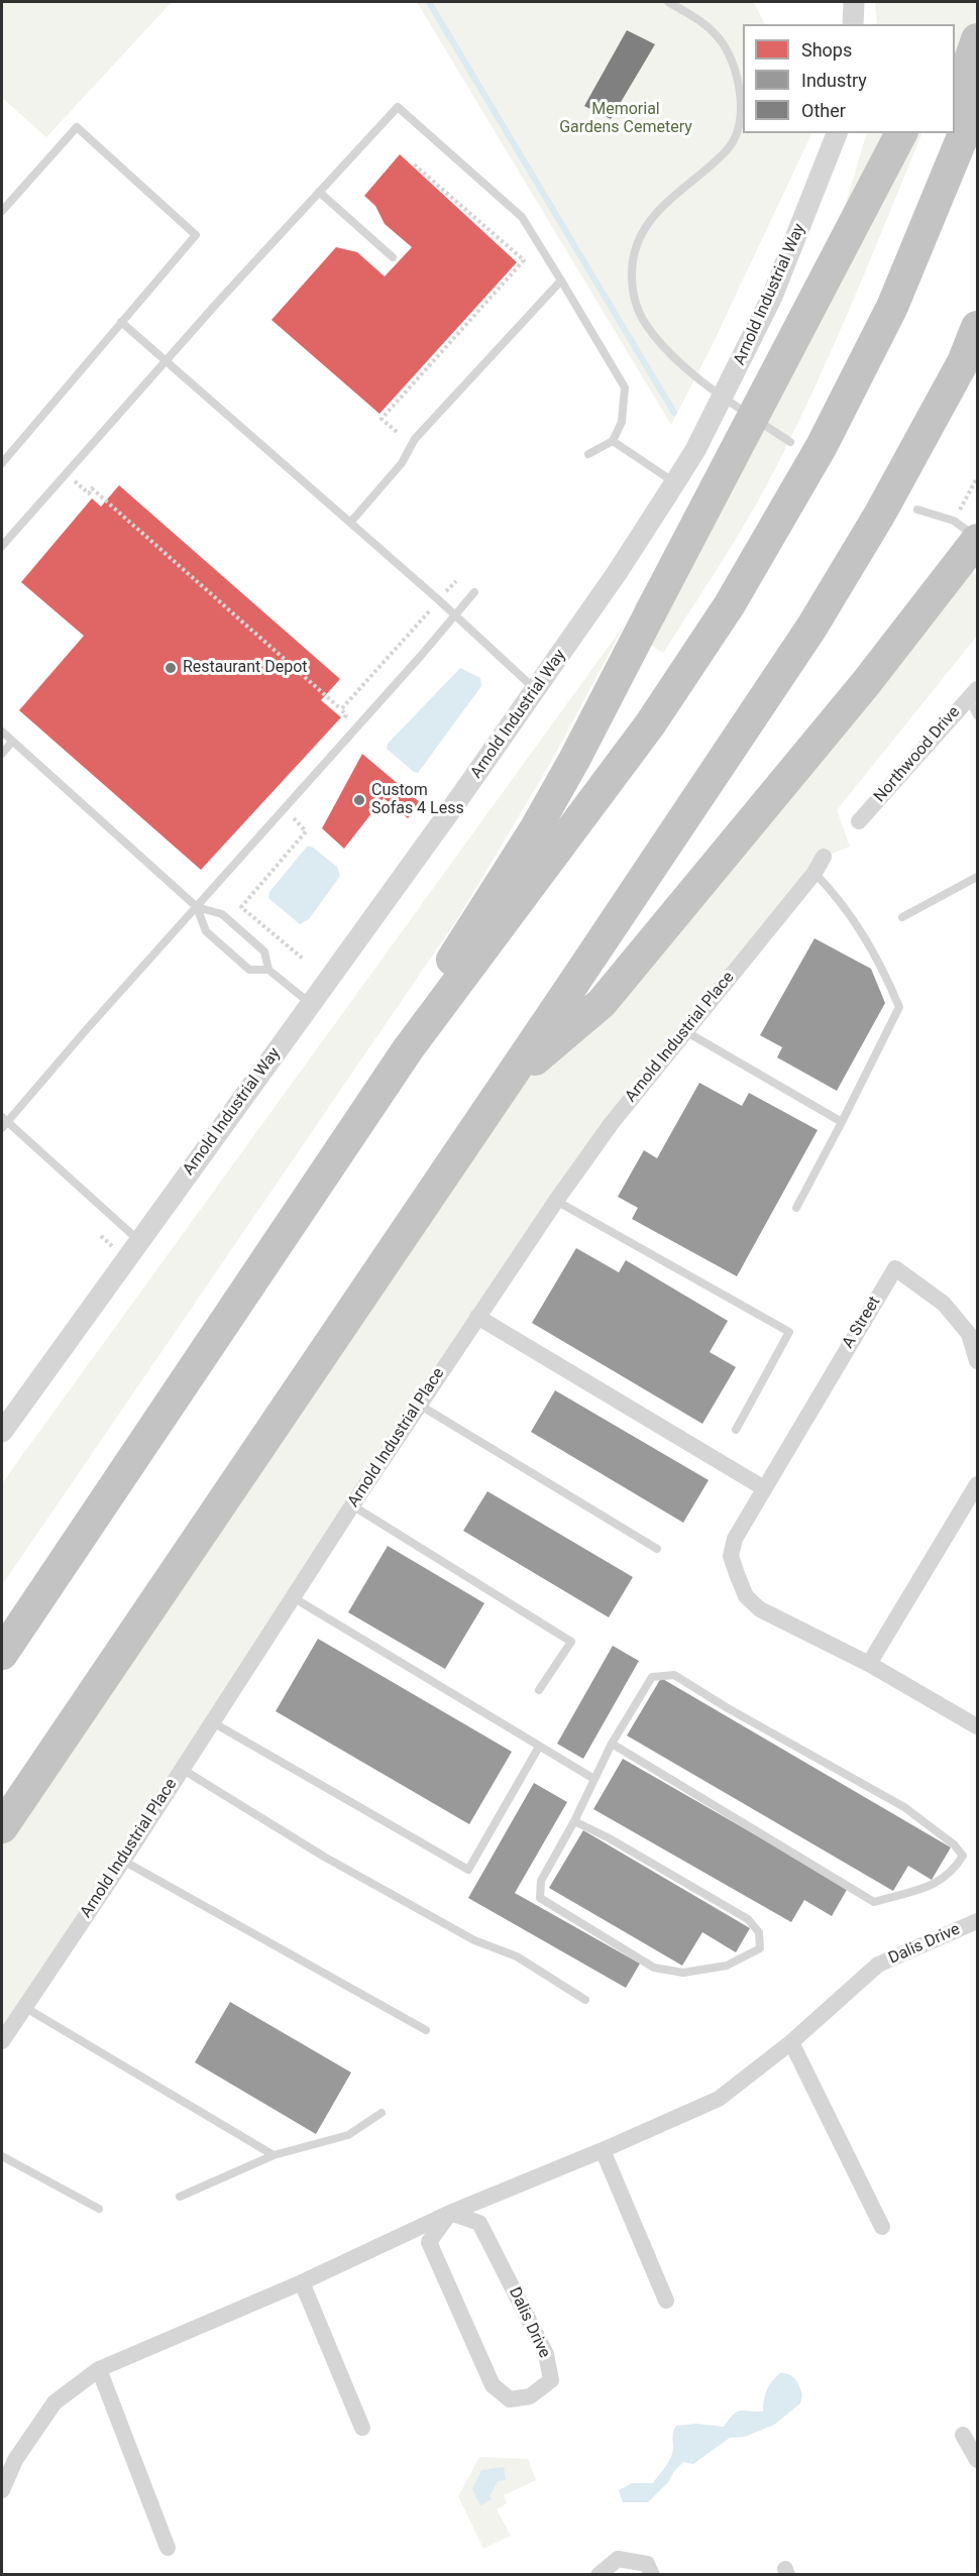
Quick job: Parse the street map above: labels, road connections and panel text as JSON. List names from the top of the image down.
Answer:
{
  "streets": {
    "street": [
      "Arnold Industrial Way",
      "Northwood Drive",
      "Arnold Industrial Place",
      "A Street",
      "Dalis Drive"
    ]
  },
  "parks": ["Memorial Gardens Cemetery"],
  "places": ["Restaurant Depot", "Custom Sofas 4 Less"],
  "legend": ["Shops", "Industry", "Other"]
}
